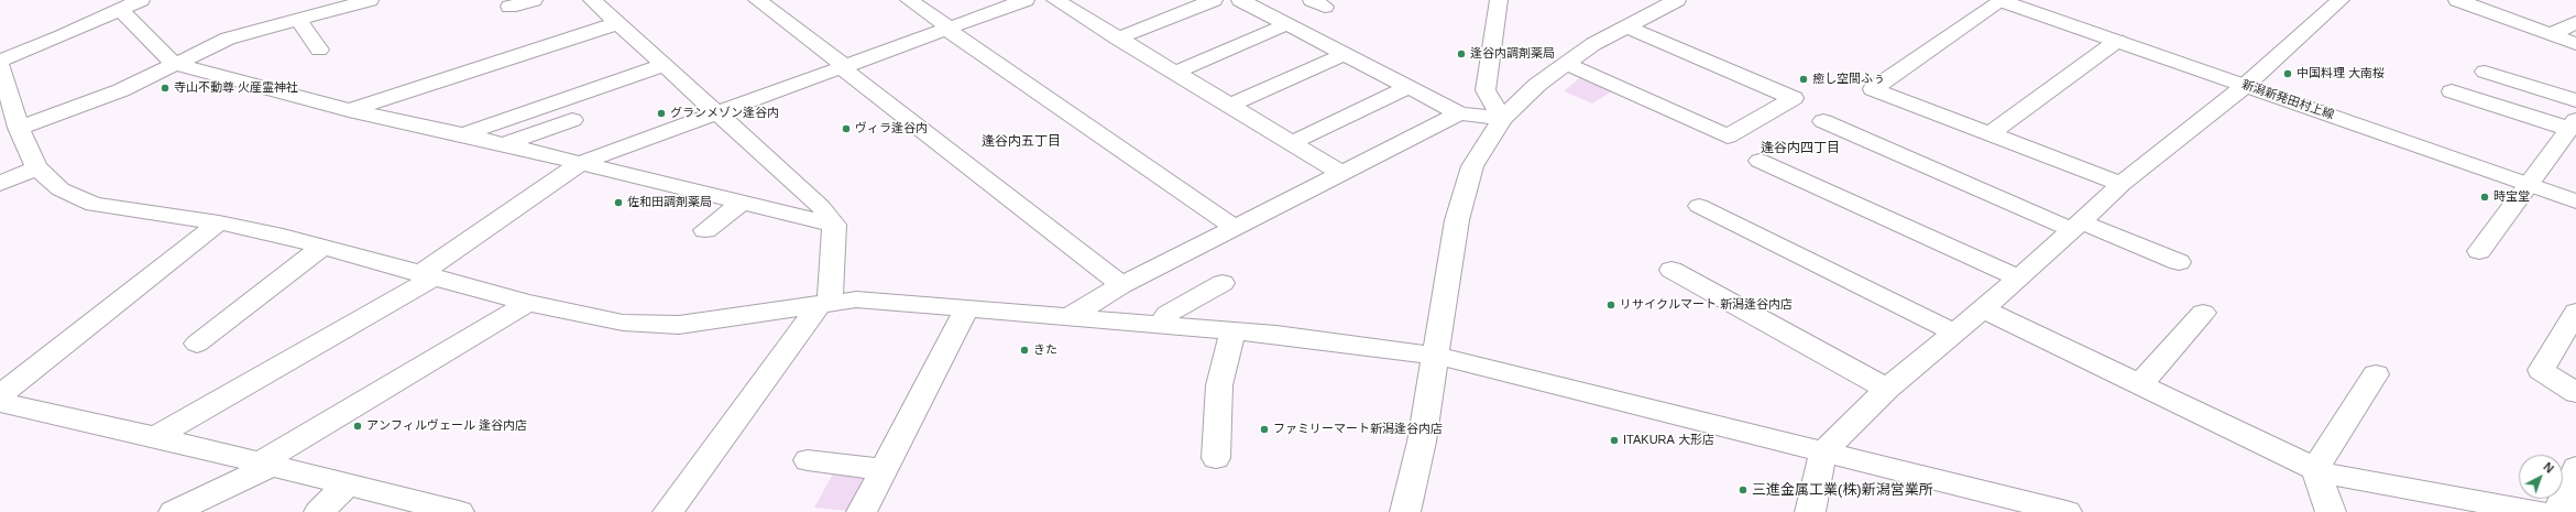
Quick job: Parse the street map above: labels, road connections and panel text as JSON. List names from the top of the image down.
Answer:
{
  "streets": {
    "street": ["新潟新発田村上線"]
  },
  "districts": ["逢谷内五丁目", "逢谷内四丁目"],
  "places": [
    "逢谷内調剤薬局",
    "中国料理 大南桜",
    "癒し空間ふぅ",
    "寺山不動尊 火産霊神社",
    "グランメゾン逢谷内",
    "ヴィラ逢谷内",
    "時宝堂",
    "佐和田調剤薬局",
    "リサイクルマート 新潟逢谷内店",
    "きた",
    "アンフィルヴェール 逢谷内店",
    "ファミリーマート新潟逢谷内店",
    "ITAKURA 大形店",
    "三進金属工業(株)新潟営業所"
  ],
  "north": "top right"
}
